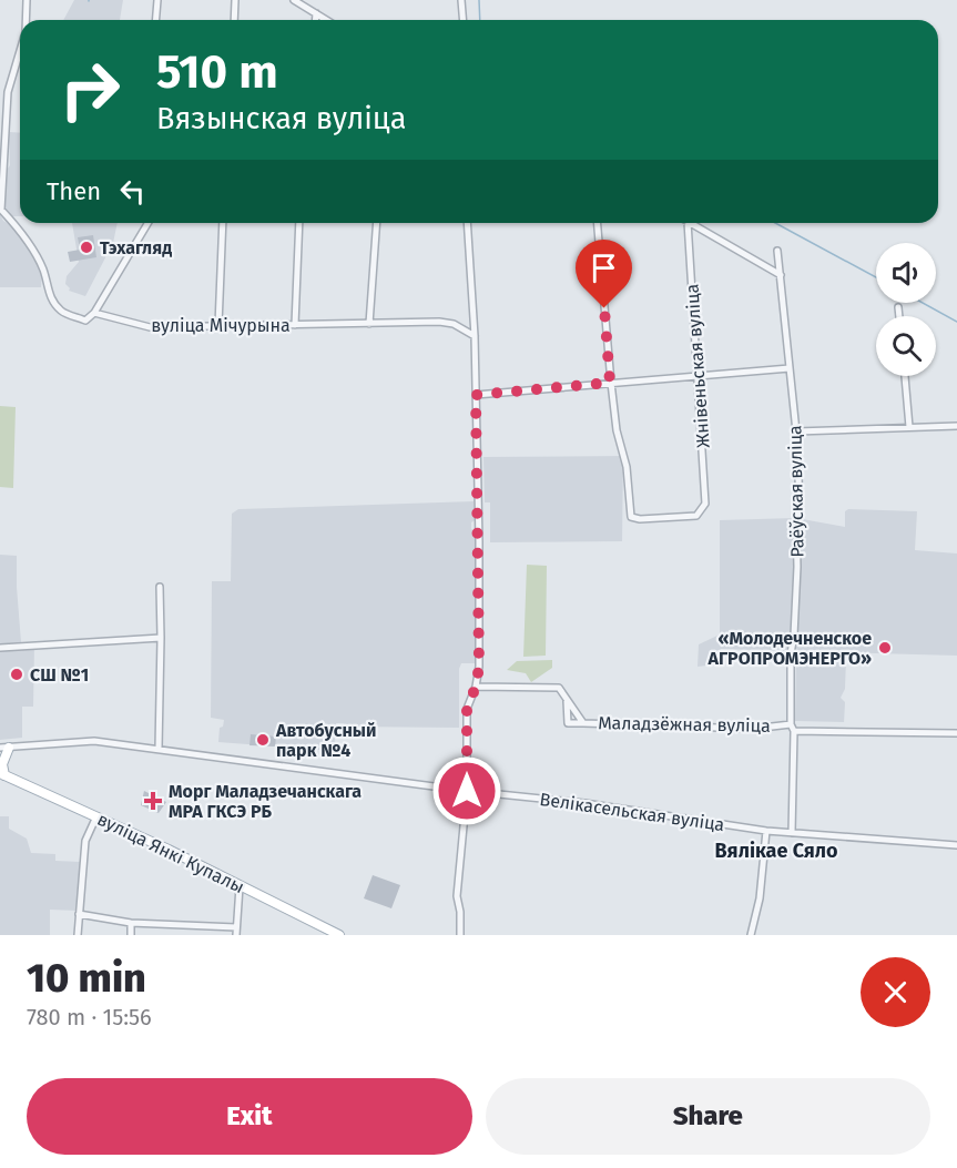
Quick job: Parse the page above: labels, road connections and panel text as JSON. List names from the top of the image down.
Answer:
{
  "streets": {
    "main road": ["вуліца Янкі Купалы"],
    "street": [
      "вуліца Мічурына",
      "Жнівеньская вуліца",
      "Раёўская вуліца",
      "Маладзёжная вуліца",
      "Велікасельская вуліца"
    ]
  },
  "crossings": [
    ["Раёўская вуліца", "Маладзёжная вуліца"],
    ["Раёўская вуліца", "Велікасельская вуліца"]
  ],
  "districts": ["Вялікае Сяло"],
  "places": {
    "other": [
      "Тэхагляд",
      "«Молодечненское АГРОПРОМЭНЕРГО»",
      "СШ №1",
      "Автобусный парк №4"
    ],
    "health": ["Морг Маладзечанскага МРА ГКСЭ РБ"]
  },
  "page": {
    "turn": ["510 m", "Вязынская вуліца"],
    "then": "Then",
    "heading": ["10 min", "780 m · 15:56"],
    "buttons": ["Exit", "Share"]
  }
}
